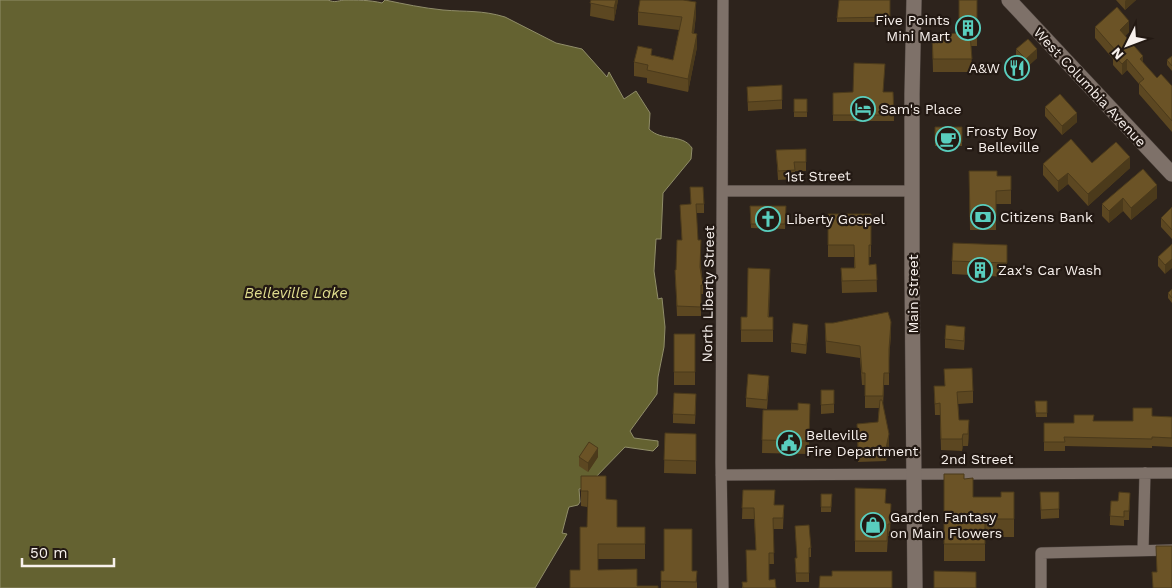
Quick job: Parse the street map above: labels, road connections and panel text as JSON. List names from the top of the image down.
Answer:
{
  "streets": {
    "main road": ["West Columbia Avenue", "Main Street"],
    "street": ["1st Street", "North Liberty Street", "2nd Street"]
  },
  "crossings": [
    ["1st Street", "North Liberty Street"],
    ["1st Street", "Main Street"],
    ["North Liberty Street", "2nd Street"],
    ["Main Street", "2nd Street"]
  ],
  "water": ["Belleville Lake"],
  "places": {
    "building": ["Five Points Mini Mart", "Zax's Car Wash"],
    "restaurant": ["A&W"],
    "hotel": ["Sam's Place"],
    "cafe": ["Frosty Boy - Belleville"],
    "bank": ["Citizens Bank"],
    "church": ["Liberty Gospel"],
    "public building": ["Belleville Fire Department"],
    "shop": ["Garden Fantasy on Main Flowers"]
  },
  "scale_bar": "50 m",
  "north": "bottom left"
}
